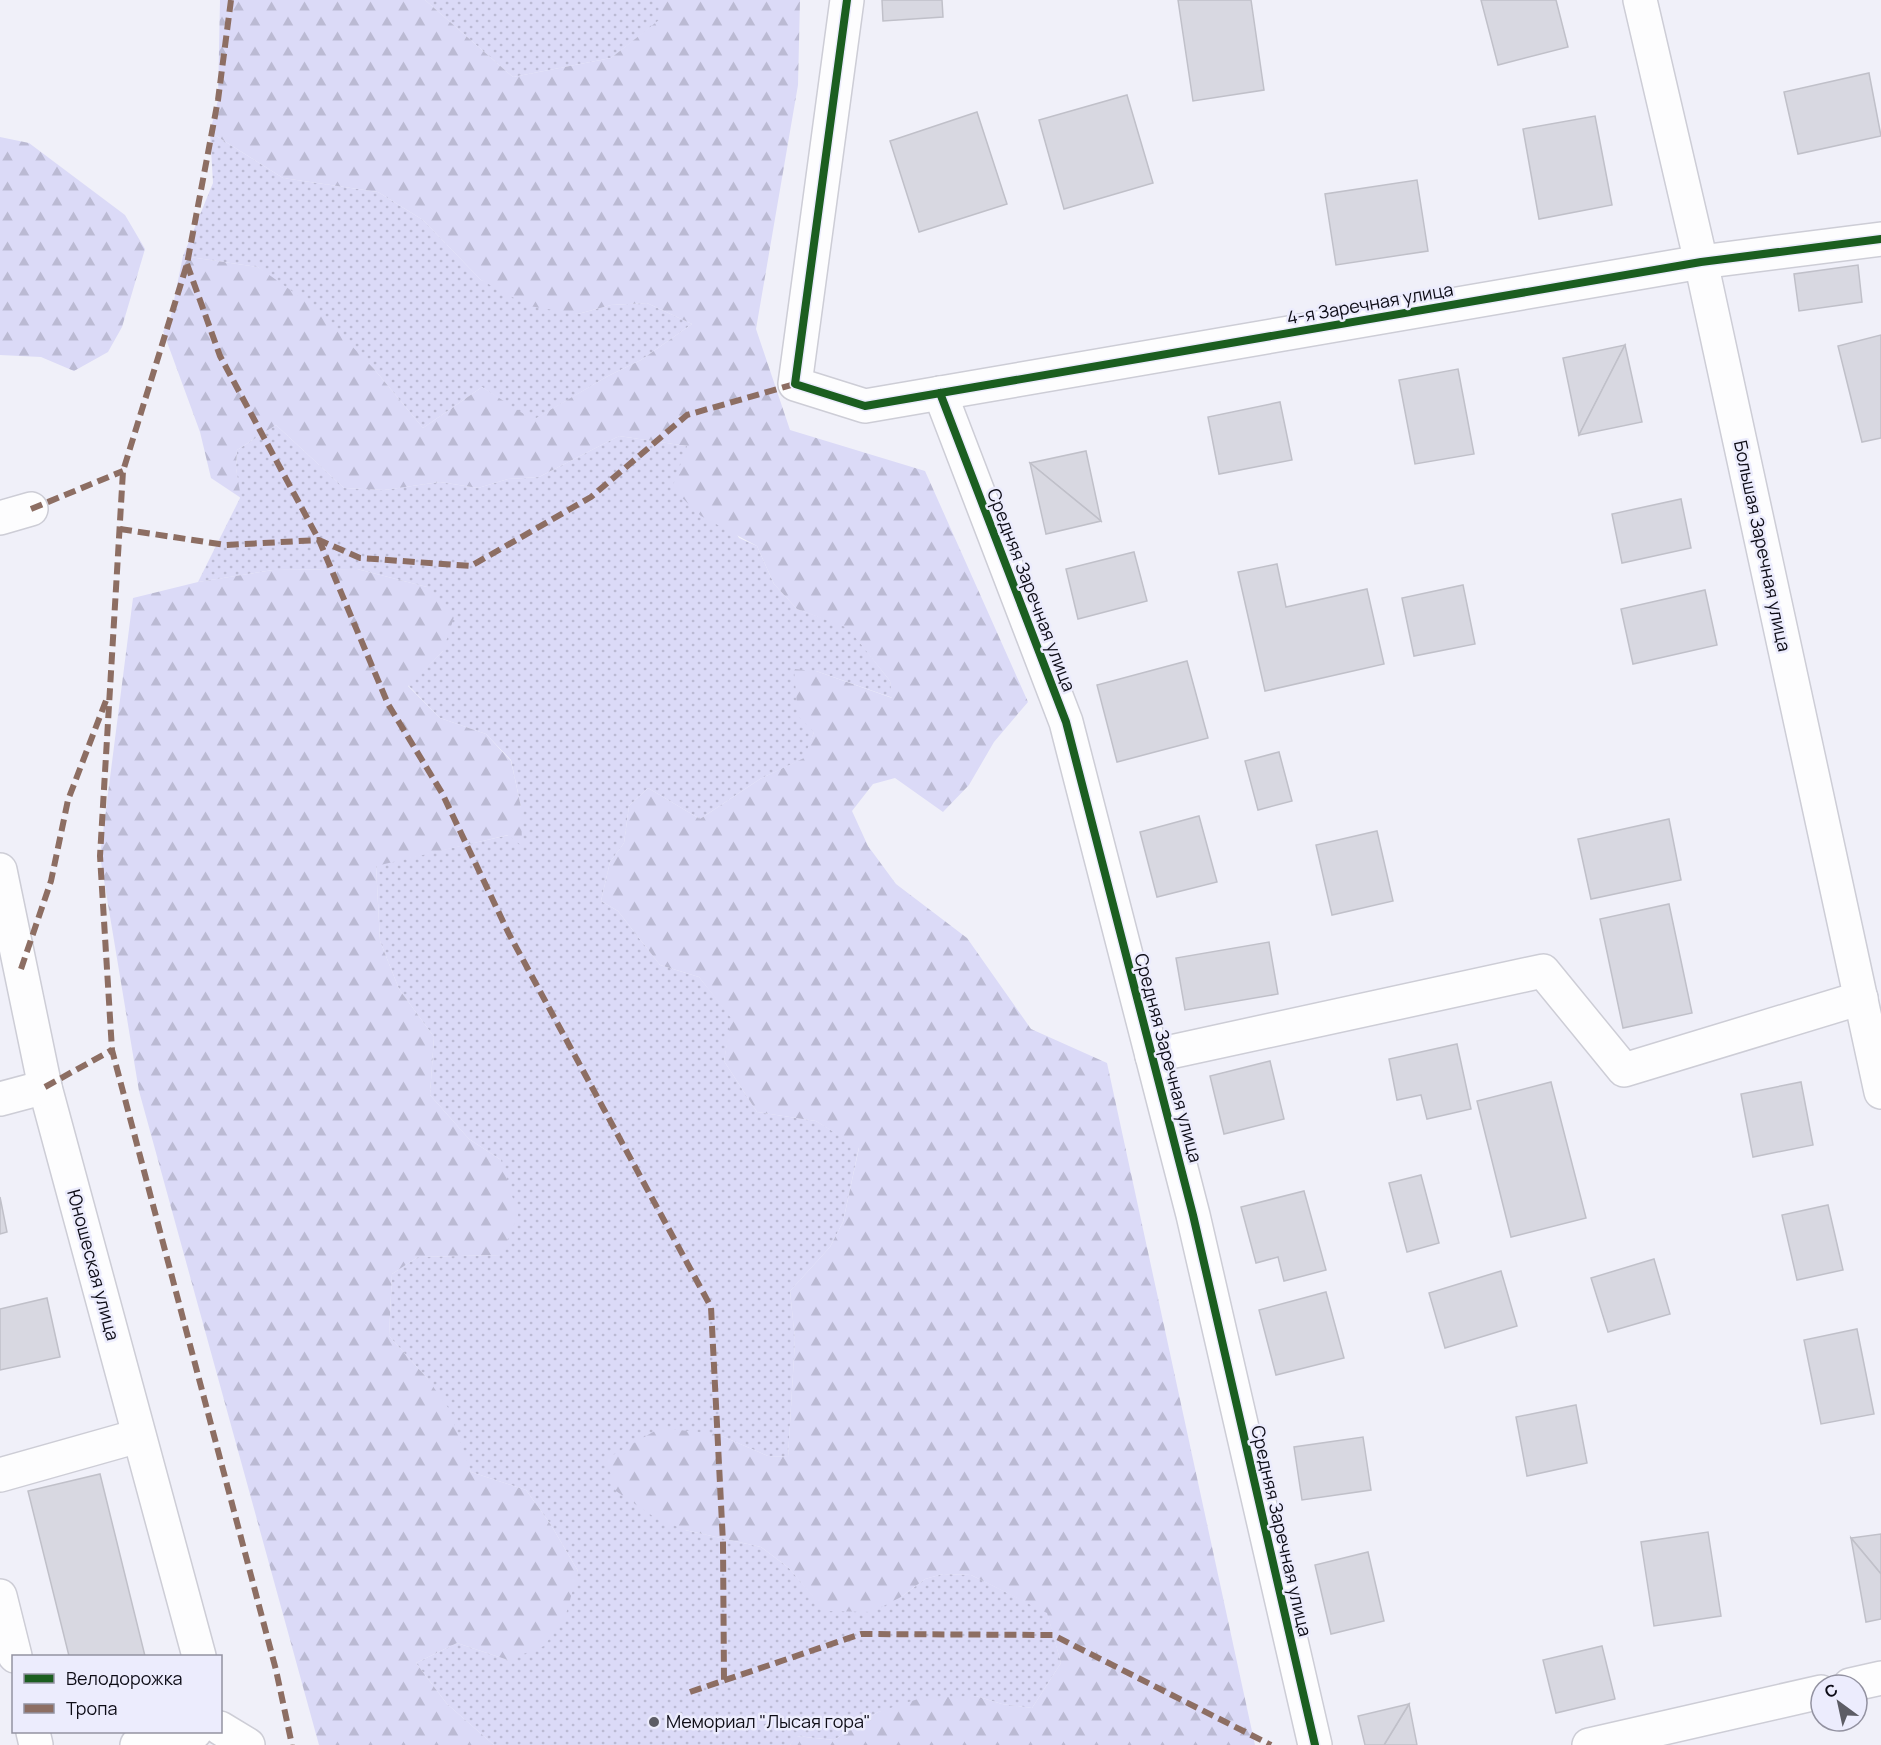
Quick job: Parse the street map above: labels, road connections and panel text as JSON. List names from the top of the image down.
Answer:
{
  "streets": {
    "street": [
      "4-я Заречная улица",
      "Большая Заречная улица",
      "Средняя Заречная улица",
      "Юношеская улица"
    ]
  },
  "crossings": [
    ["4-я Заречная улица", "Большая Заречная улица"],
    ["4-я Заречная улица", "Средняя Заречная улица"]
  ],
  "places": ["Мемориал \"Лысая гора\""],
  "legend": ["Велодорожка", "Тропа"],
  "north": "top left"
}
